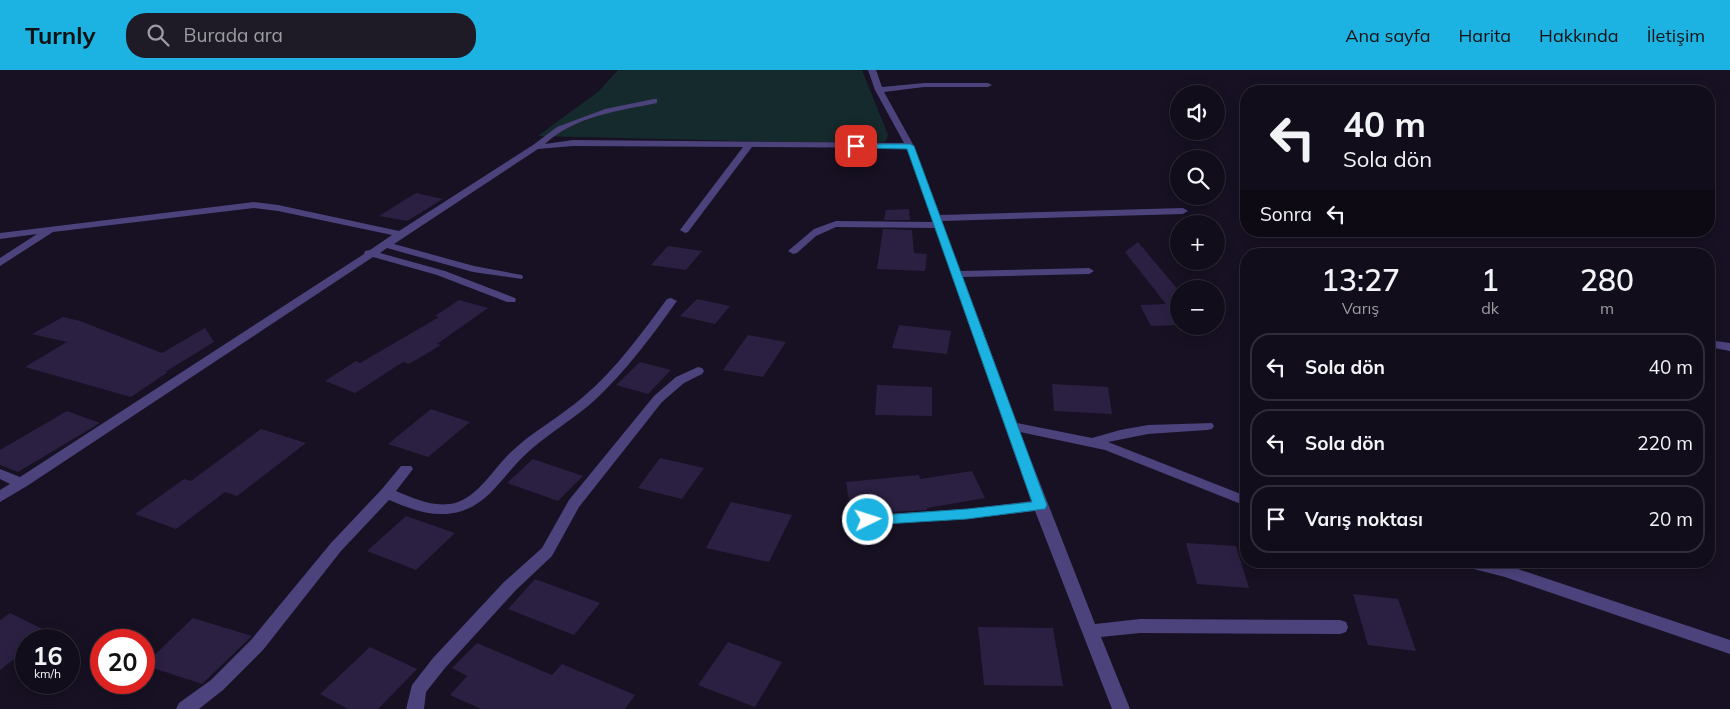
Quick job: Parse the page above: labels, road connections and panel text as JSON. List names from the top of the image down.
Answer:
{
  "page": {
    "header": "Turnly",
    "search": "Burada ara",
    "nav": [
      "Ana sayfa",
      "Harita",
      "Hakkında",
      "İletişim"
    ],
    "map_buttons": ["+", "−"],
    "turn": ["40 m", "Sola dön"],
    "then": "Sonra",
    "eta": [
      "13:27",
      "Varış",
      "1",
      "dk",
      "280",
      "m"
    ],
    "list": [
      {
        "name": "Sola dön",
        "value": "40 m"
      },
      {
        "name": "Sola dön",
        "value": "220 m"
      },
      {
        "name": "Varış noktası",
        "value": "20 m"
      }
    ],
    "speed": "16 km/h",
    "limit": "20"
  }
}
